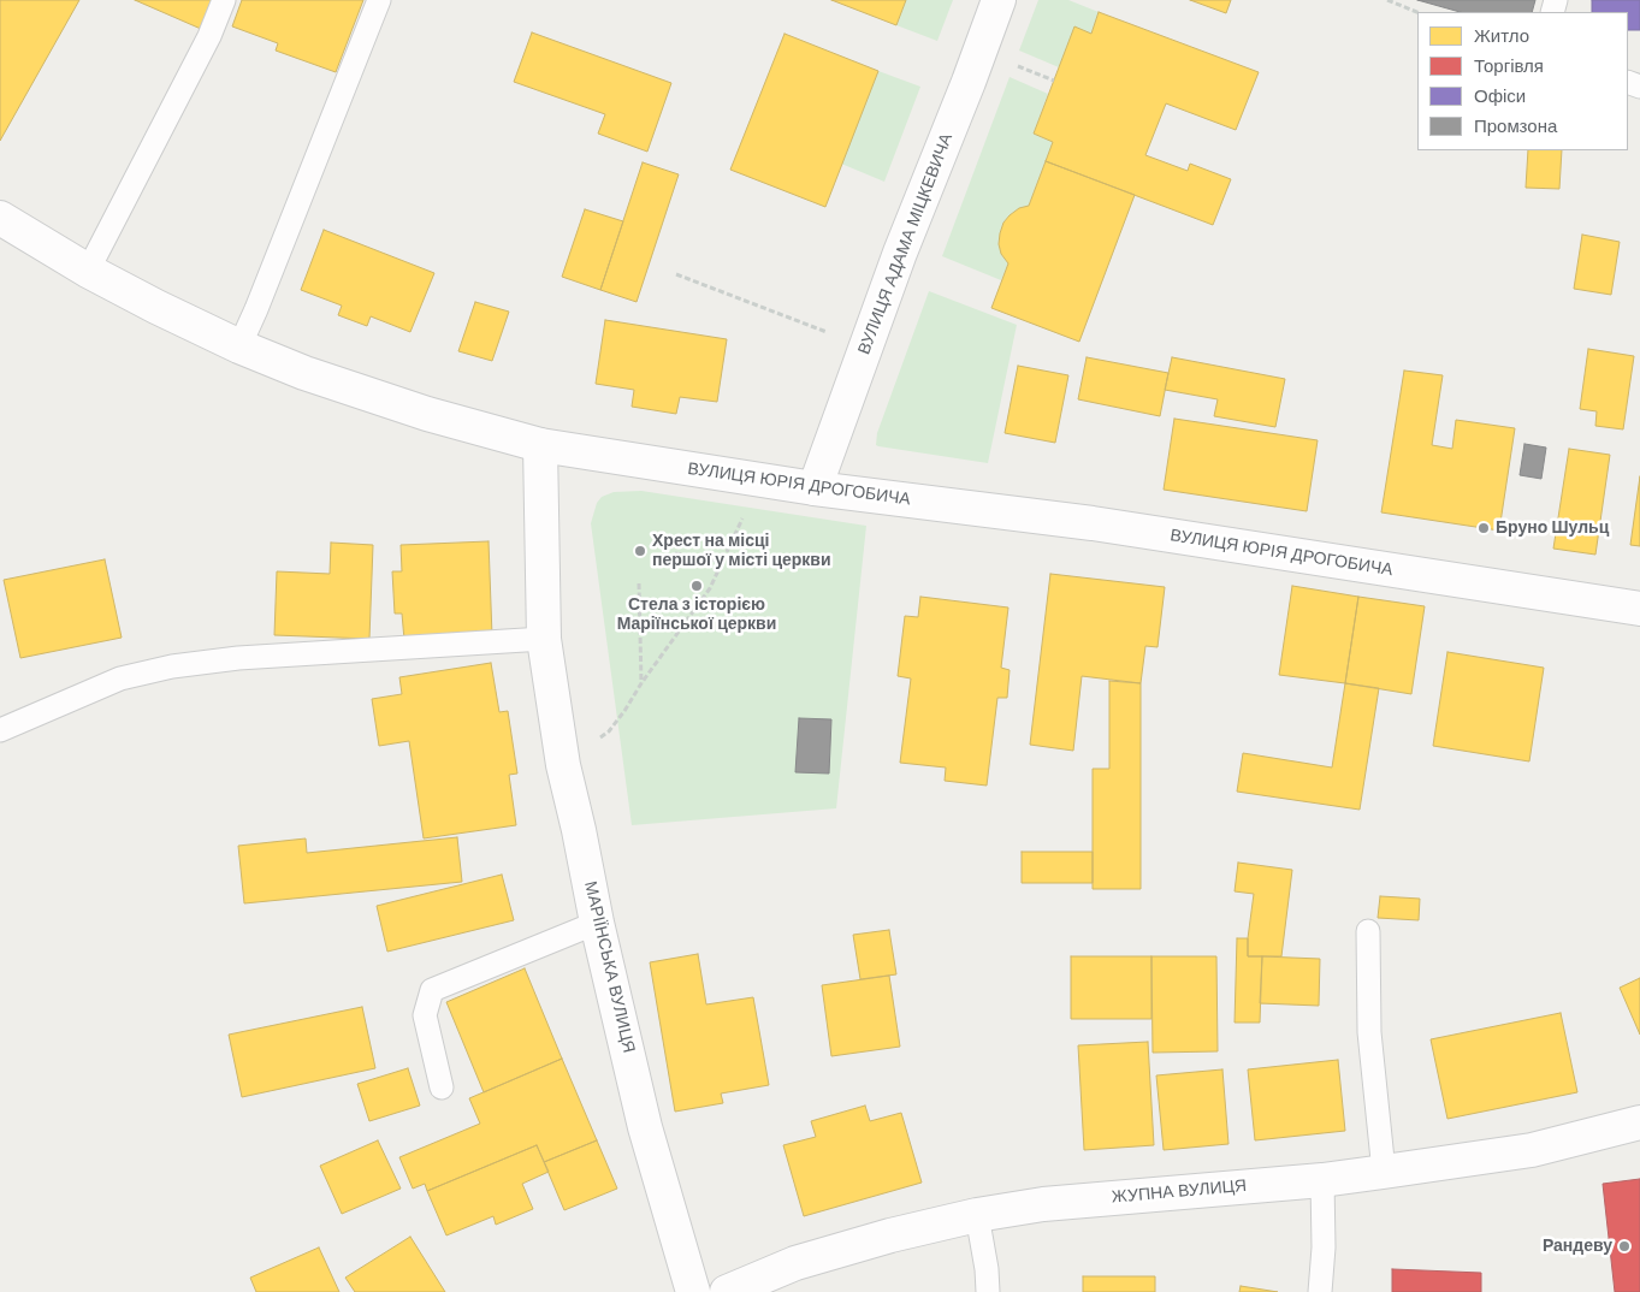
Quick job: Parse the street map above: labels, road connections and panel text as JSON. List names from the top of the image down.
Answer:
{
  "streets": {
    "street": [
      "ВУЛИЦЯ АДАМА МІЦКЕВИЧА",
      "ВУЛИЦЯ ЮРІЯ ДРОГОБИЧА",
      "МАРІЇНСЬКА ВУЛИЦЯ",
      "ЖУПНА ВУЛИЦЯ"
    ]
  },
  "crossings": [
    ["ВУЛИЦЯ АДАМА МІЦКЕВИЧА", "ВУЛИЦЯ ЮРІЯ ДРОГОБИЧА"],
    ["ВУЛИЦЯ ЮРІЯ ДРОГОБИЧА", "МАРІЇНСЬКА ВУЛИЦЯ"]
  ],
  "places": [
    "Бруно Шульц",
    "Хрест на місці першої у місті церкви",
    "Стела з історією Маріїнської церкви",
    "Рандеву"
  ],
  "legend": [
    "Житло",
    "Торгівля",
    "Офіси",
    "Промзона"
  ]
}
